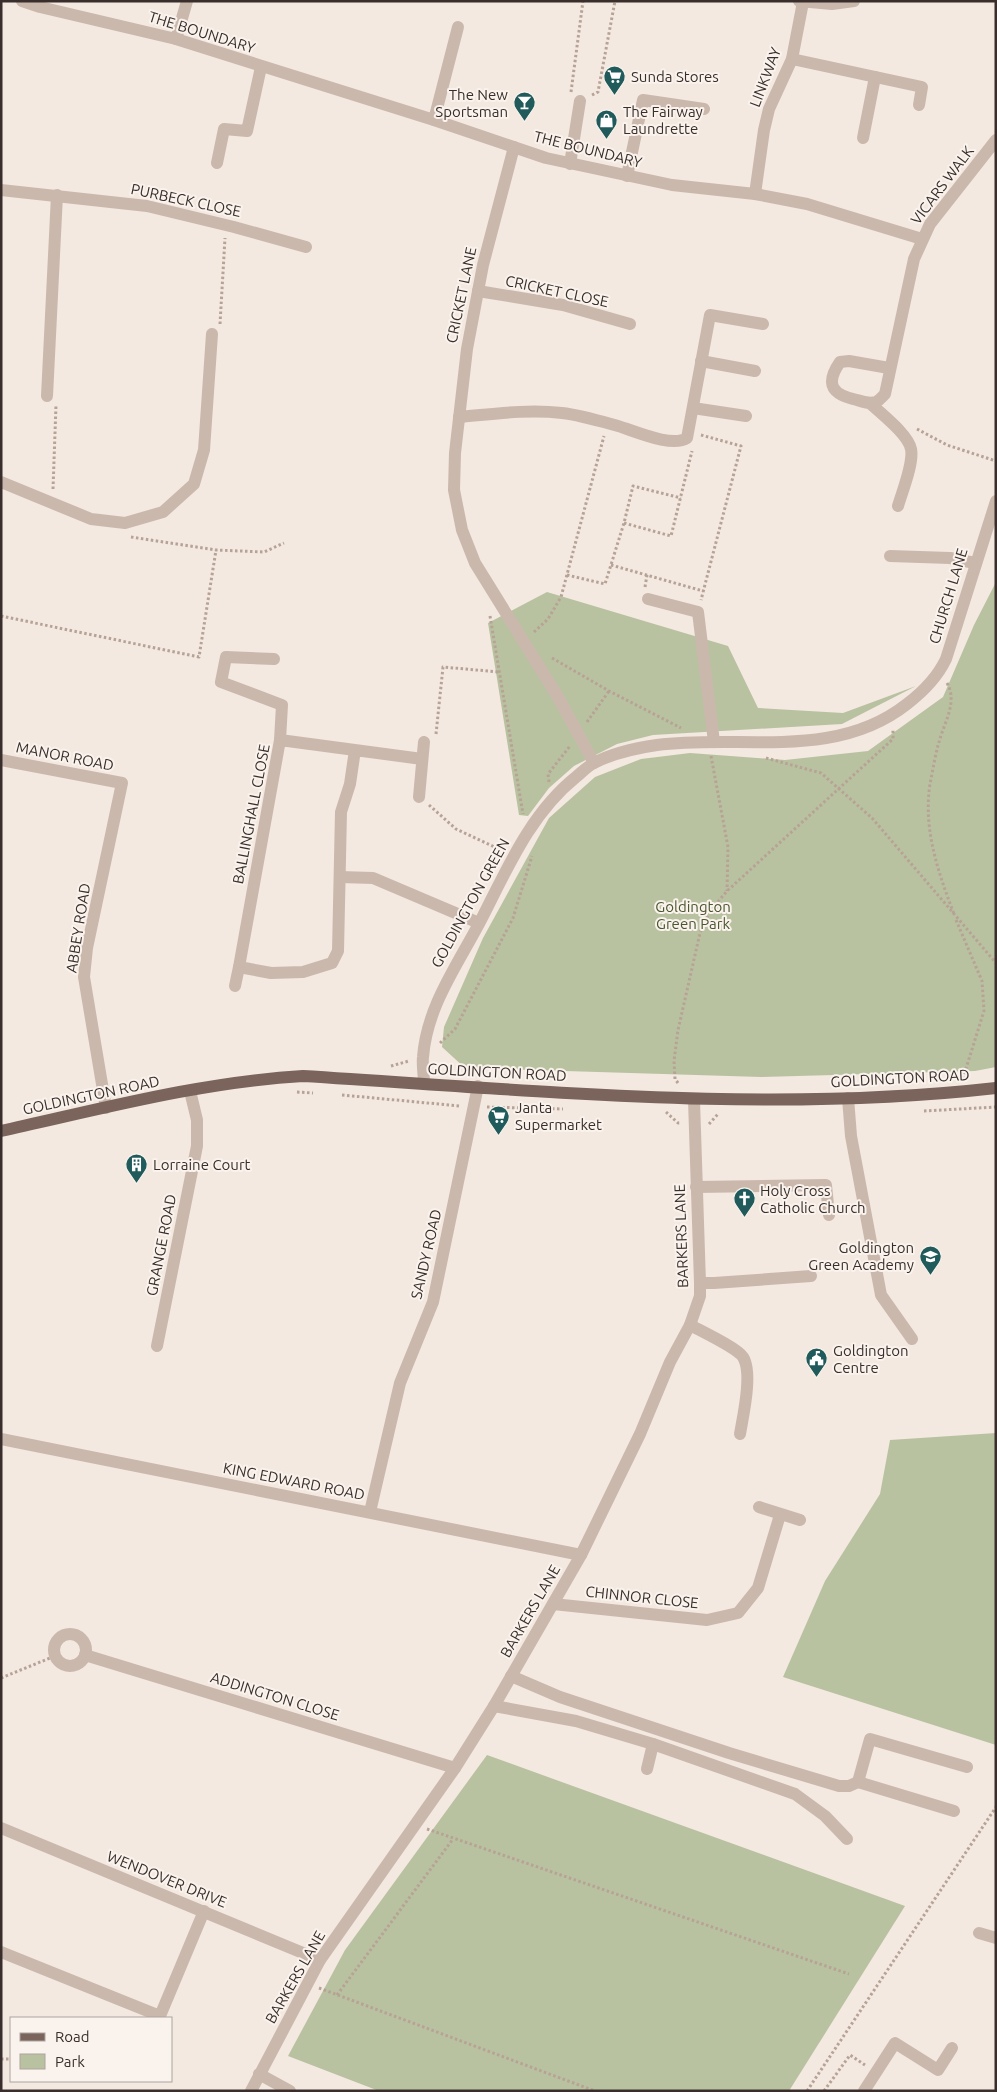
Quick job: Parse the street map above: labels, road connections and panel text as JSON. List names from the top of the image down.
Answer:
{
  "streets": {
    "main road": ["GOLDINGTON ROAD"],
    "street": [
      "THE BOUNDARY",
      "LINKWAY",
      "VICARS WALK",
      "PURBECK CLOSE",
      "CRICKET CLOSE",
      "CRICKET LANE",
      "CHURCH LANE",
      "MANOR ROAD",
      "BALLINGHALL CLOSE",
      "GOLDINGTON GREEN",
      "ABBEY ROAD",
      "BARKERS LANE",
      "GRANGE ROAD",
      "SANDY ROAD",
      "KING EDWARD ROAD",
      "CHINNOR CLOSE",
      "ADDINGTON CLOSE",
      "WENDOVER DRIVE"
    ]
  },
  "crossings": [
    ["THE BOUNDARY", "LINKWAY"],
    ["THE BOUNDARY", "VICARS WALK"],
    ["THE BOUNDARY", "CRICKET LANE"],
    ["CRICKET CLOSE", "CRICKET LANE"],
    ["CHURCH LANE", "GOLDINGTON GREEN"],
    ["MANOR ROAD", "ABBEY ROAD"],
    ["GOLDINGTON GREEN", "GOLDINGTON ROAD"],
    ["ABBEY ROAD", "GOLDINGTON ROAD"],
    ["GOLDINGTON ROAD", "BARKERS LANE"],
    ["GOLDINGTON ROAD", "GRANGE ROAD"],
    ["GOLDINGTON ROAD", "SANDY ROAD"],
    ["BARKERS LANE", "KING EDWARD ROAD"],
    ["BARKERS LANE", "CHINNOR CLOSE"],
    ["BARKERS LANE", "ADDINGTON CLOSE"],
    ["BARKERS LANE", "WENDOVER DRIVE"],
    ["SANDY ROAD", "KING EDWARD ROAD"]
  ],
  "parks": ["Goldington Green Park"],
  "places": {
    "supermarket": ["Sunda Stores", "Janta Supermarket"],
    "bar": ["The New Sportsman"],
    "shop": ["The Fairway Laundrette"],
    "building": ["Lorraine Court"],
    "church": ["Holy Cross Catholic Church"],
    "school or university": ["Goldington Green Academy"],
    "public building": ["Goldington Centre"]
  },
  "legend": ["Road", "Park"]
}
